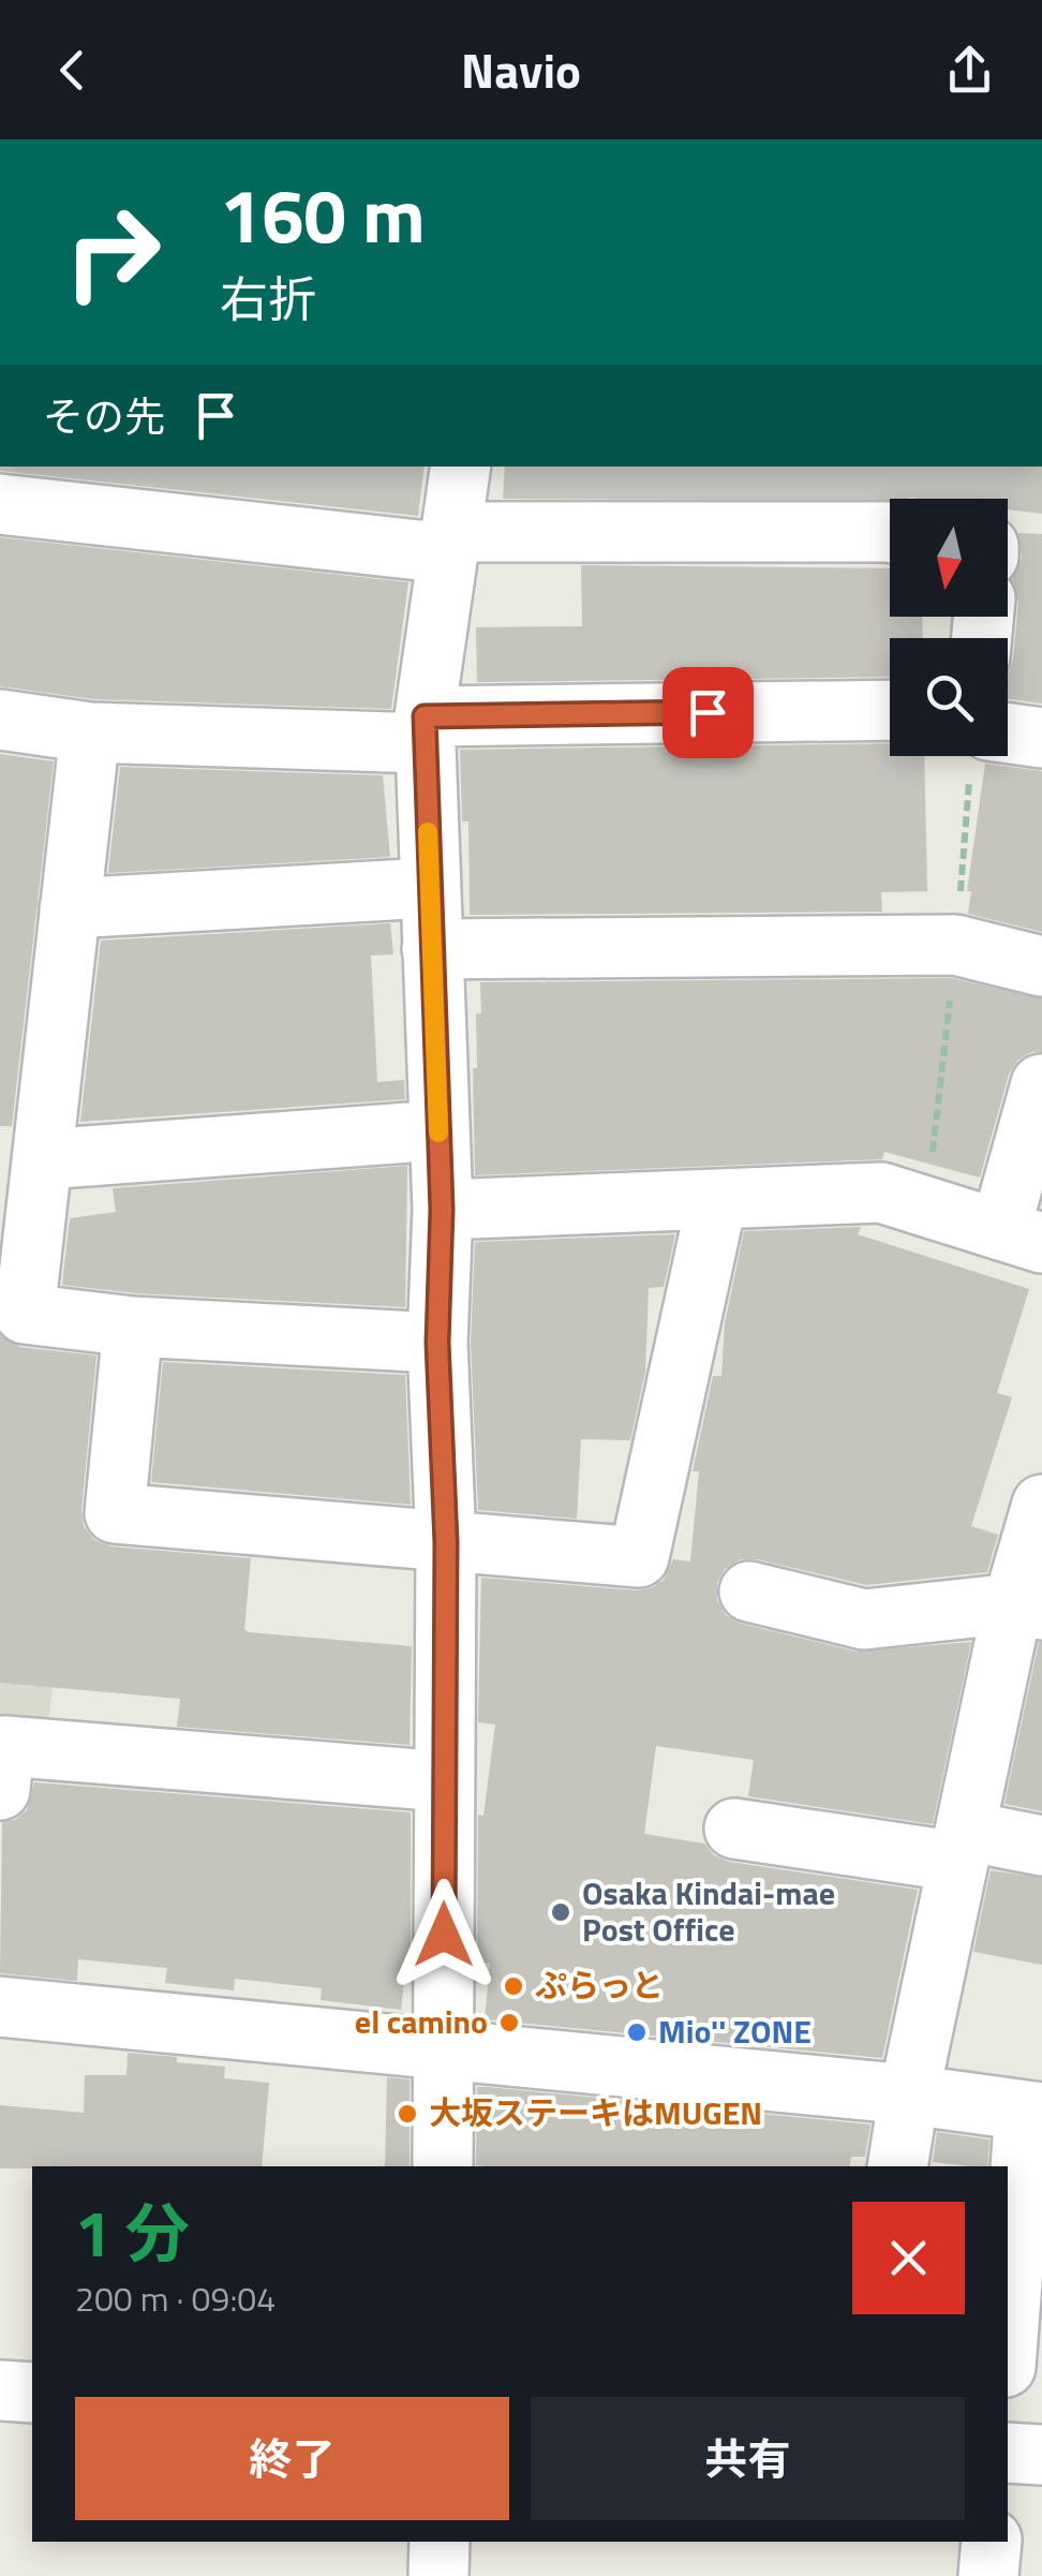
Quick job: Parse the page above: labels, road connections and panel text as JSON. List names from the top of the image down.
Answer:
{
  "places": [
    "Osaka Kindai-mae Post Office",
    "ぷらっと",
    "el camino",
    "Mio'' ZONE",
    "大坂ステーキはMUGEN"
  ],
  "north": "bottom",
  "page": {
    "header": "Navio",
    "turn": ["160 m", "右折"],
    "then": "その先",
    "heading": ["1 分", "200 m · 09:04"],
    "buttons": ["終了", "共有"]
  }
}
